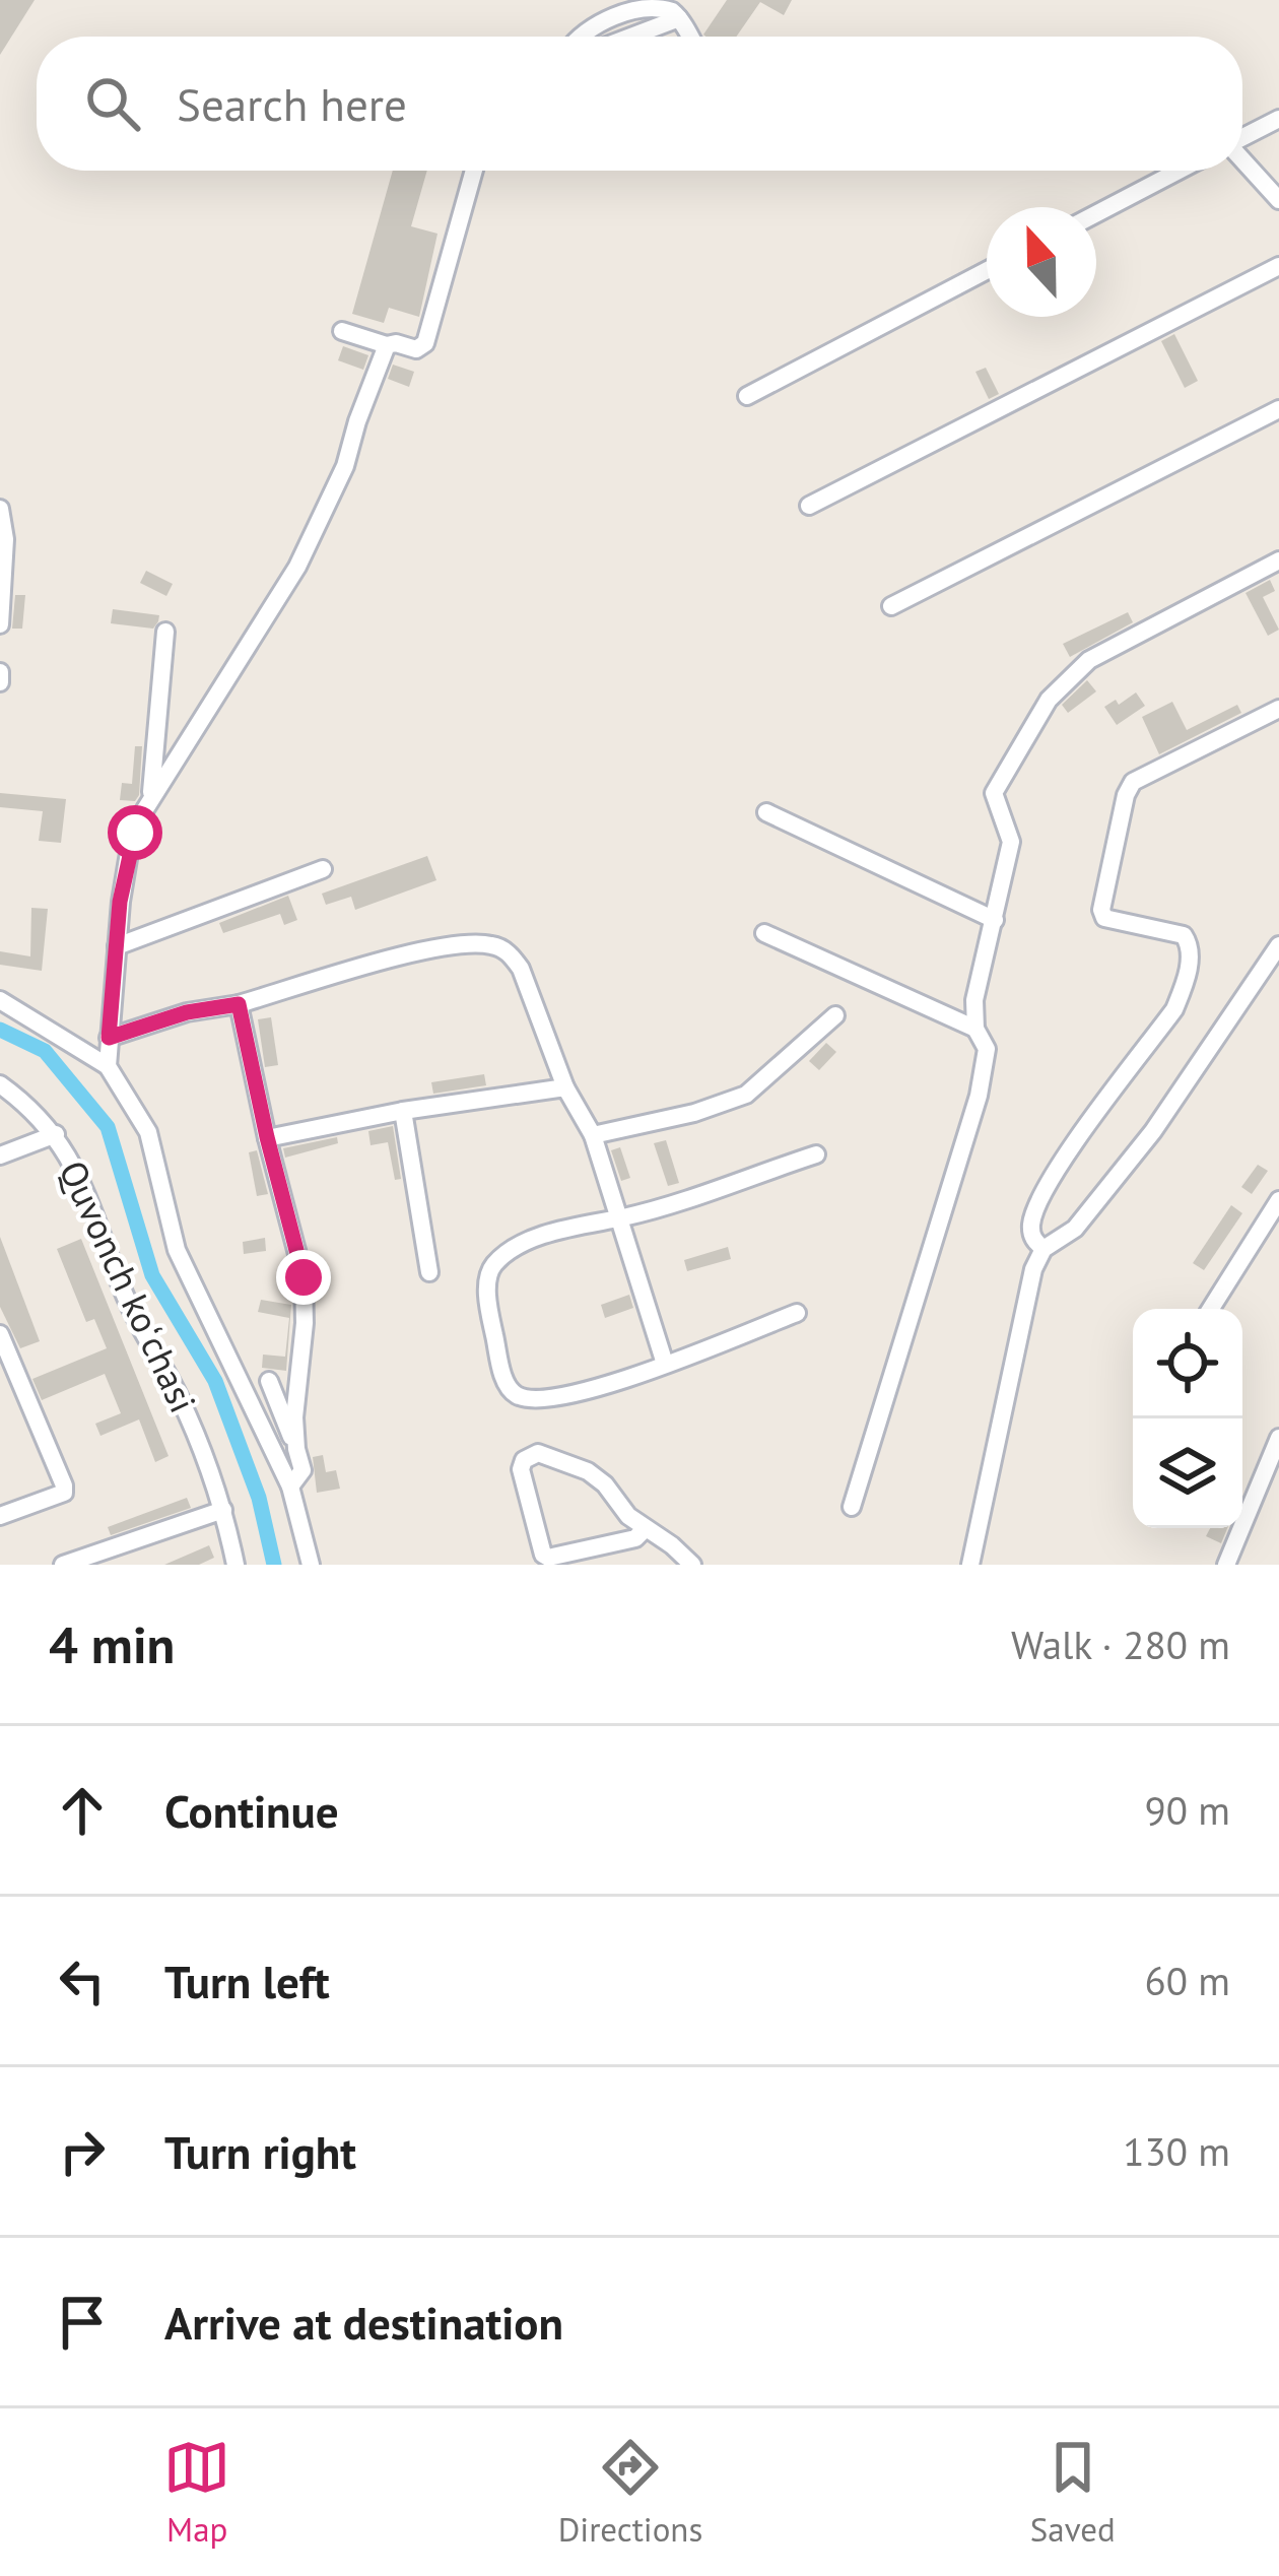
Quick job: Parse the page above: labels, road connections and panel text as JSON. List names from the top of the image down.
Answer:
{
  "streets": {
    "street": ["Quvonch koʻchasi"]
  },
  "north": "top",
  "page": {
    "search": "Search here",
    "heading": ["4 min", "Walk · 280 m"],
    "list": [
      ["Continue", "90 m"],
      ["Turn left", "60 m"],
      ["Turn right", "130 m"],
      "Arrive at destination"
    ],
    "nav": ["Map", "Directions", "Saved"]
  }
}
